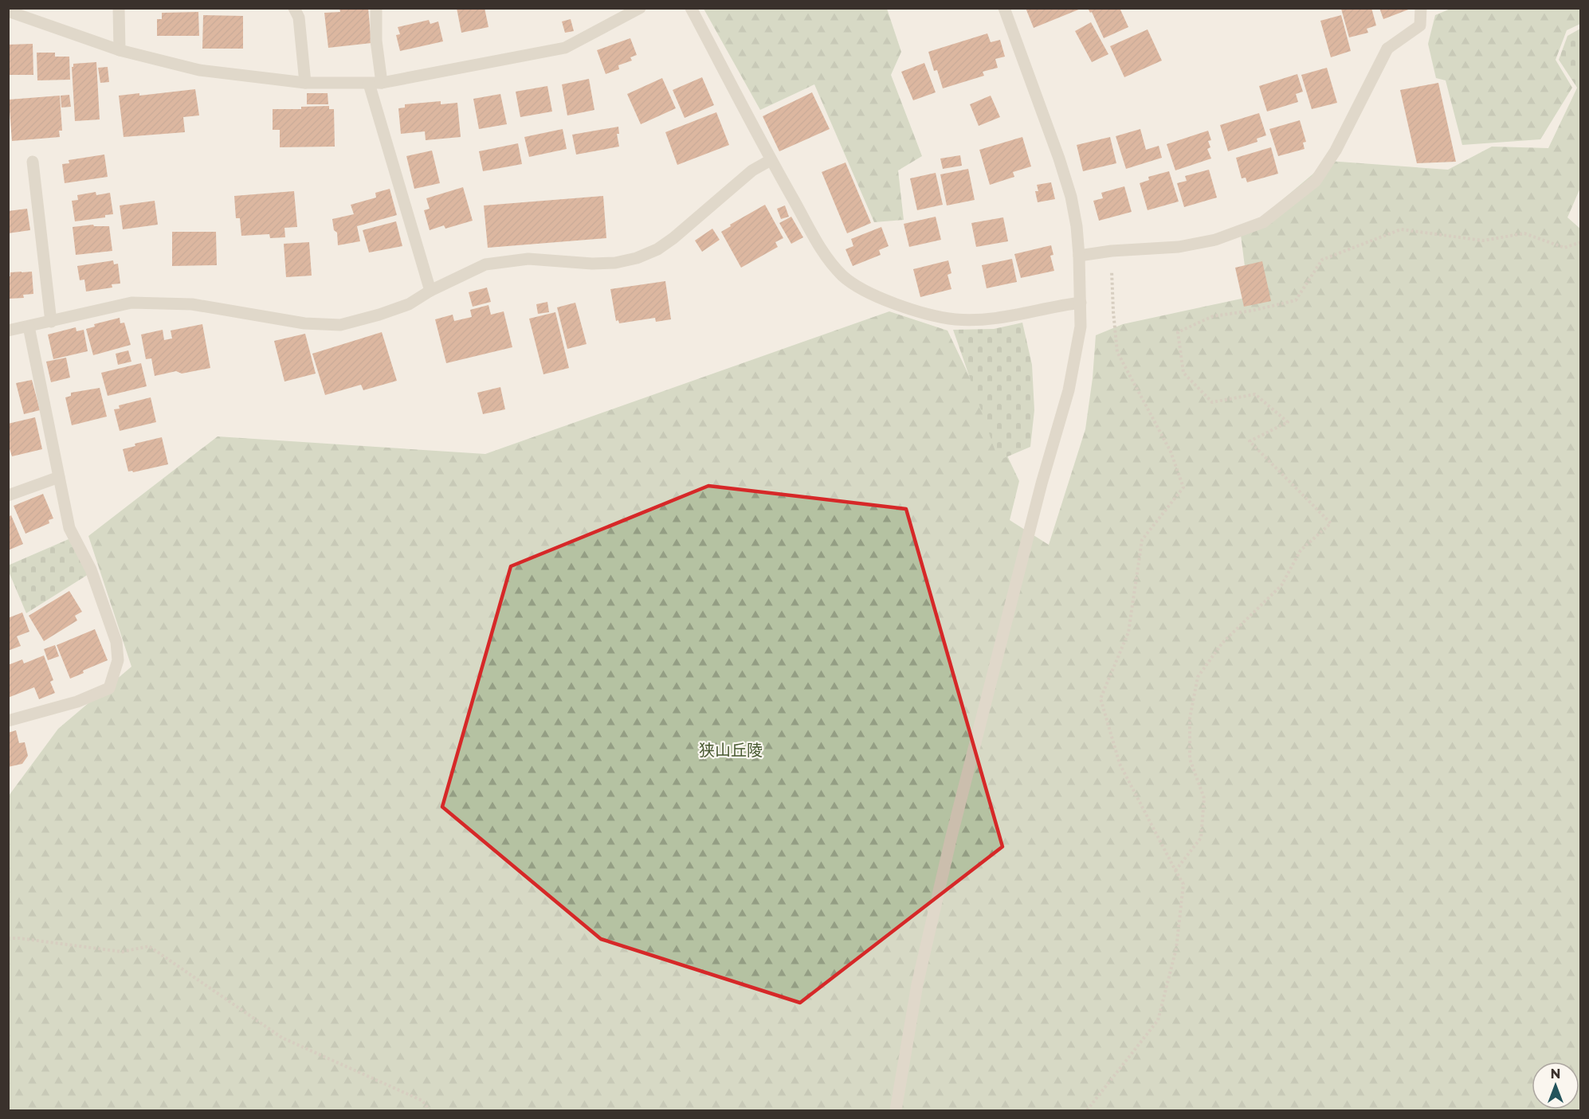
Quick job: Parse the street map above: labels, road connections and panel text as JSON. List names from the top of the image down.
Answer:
{
  "parks": ["狭山丘陵"],
  "north": "top"
}
